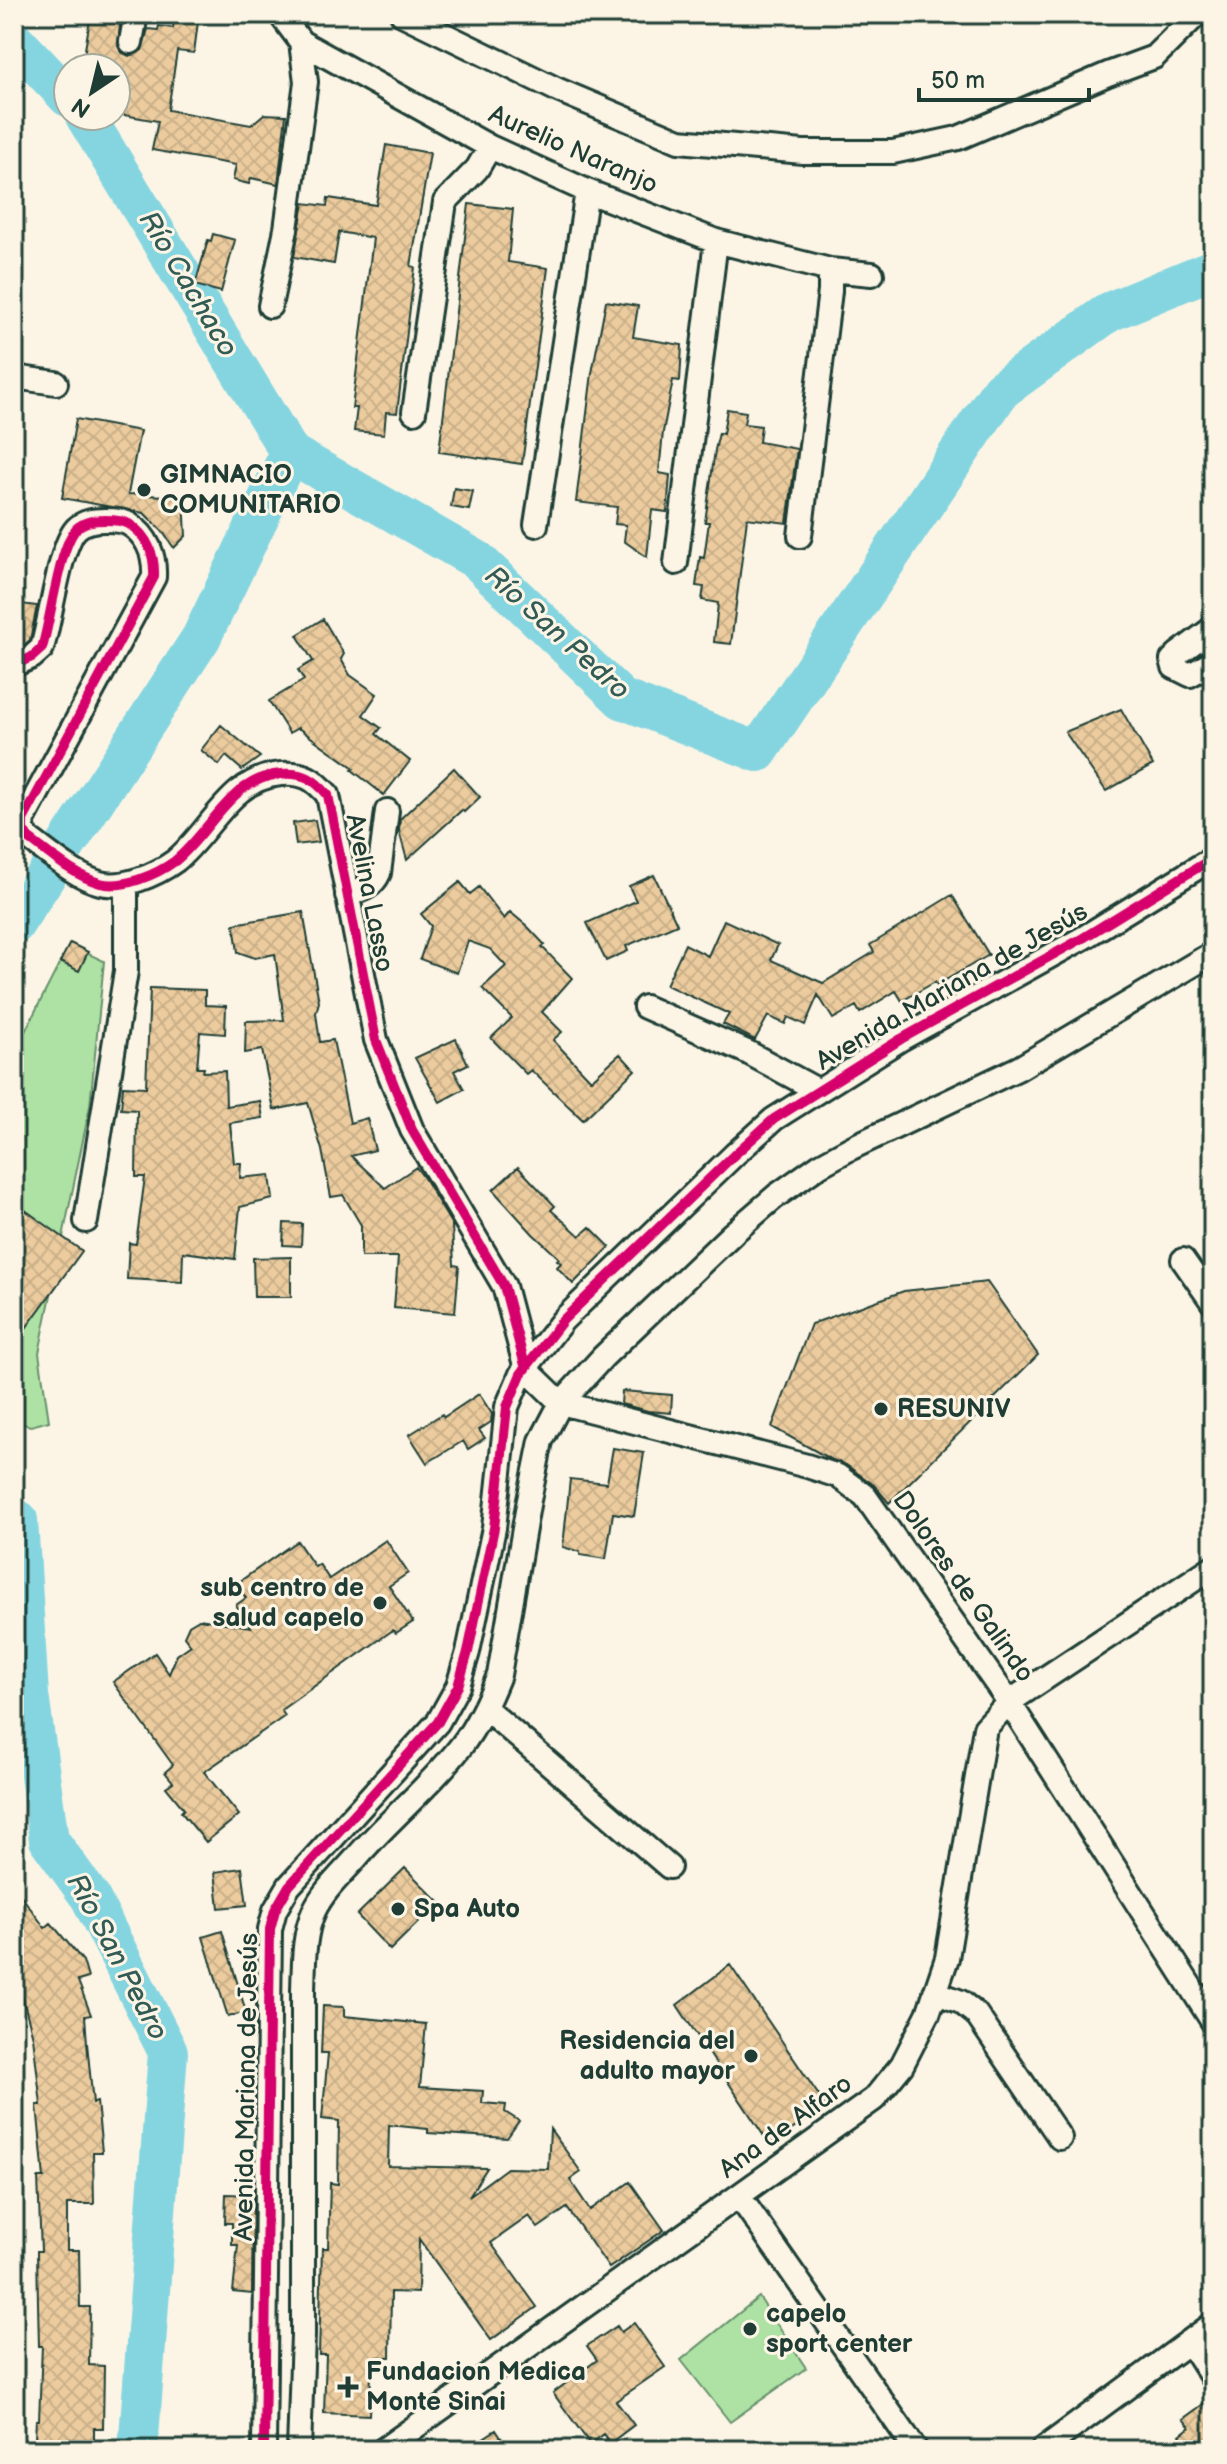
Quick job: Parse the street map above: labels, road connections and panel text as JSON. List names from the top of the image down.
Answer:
{
  "streets": {
    "street": [
      "Aurelio Naranjo",
      "Avelina Lasso",
      "Avenida Mariana de Jesús",
      "Dolores de Galindo",
      "Ana de Alfaro"
    ]
  },
  "crossings": [
    ["Avelina Lasso", "Avenida Mariana de Jesús"],
    ["Avelina Lasso", "Dolores de Galindo"],
    ["Avenida Mariana de Jesús", "Dolores de Galindo"],
    ["Dolores de Galindo", "Ana de Alfaro"]
  ],
  "water": ["Río Cachaco", "Río San Pedro"],
  "places": {
    "other": [
      "GIMNACIO COMUNITARIO",
      "RESUNIV",
      "sub centro de salud capelo",
      "Spa Auto",
      "Residencia del adulto mayor",
      "capelo sport center"
    ],
    "health": ["Fundacion Medica Monte Sinai"]
  },
  "scale_bar": "50 m",
  "north": "bottom left"
}
